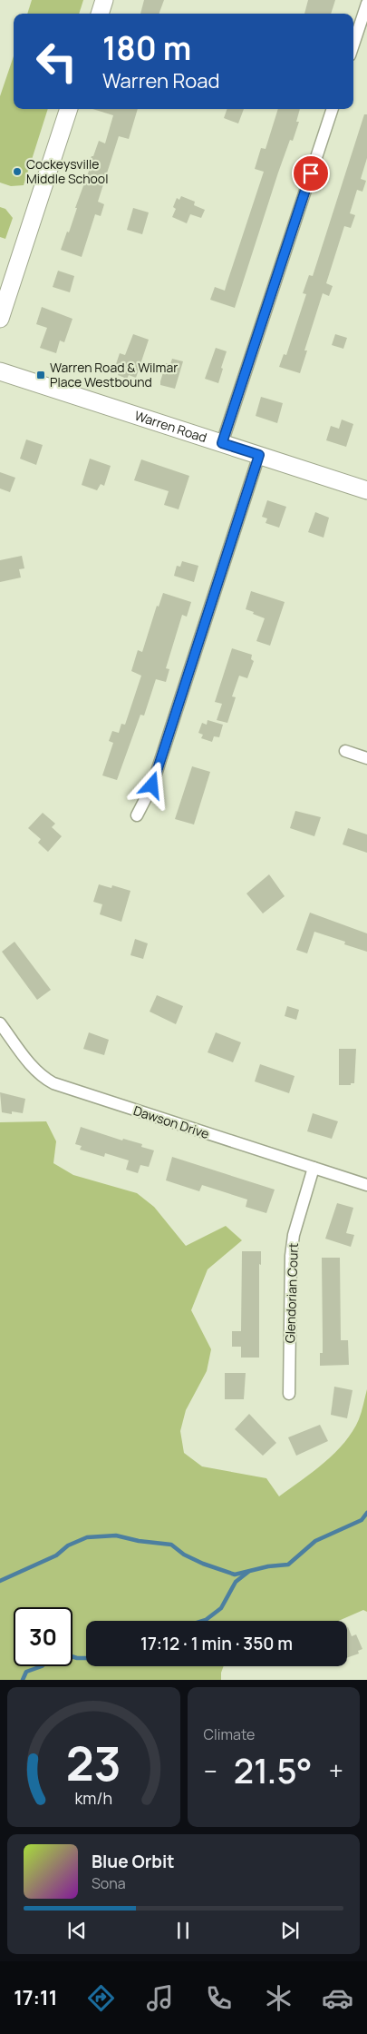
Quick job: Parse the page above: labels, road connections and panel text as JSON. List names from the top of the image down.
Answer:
{
  "streets": {
    "street": ["Warren Road", "Dawson Drive", "Glendorian Court"]
  },
  "crossings": [
    ["Dawson Drive", "Glendorian Court"]
  ],
  "places": {
    "other": ["Cockeysville Middle School"],
    "transit": ["Warren Road & Wilmar Place Westbound"]
  },
  "page": {
    "turn": ["180 m", "Warren Road"],
    "limit": "30",
    "trip": "17:12 · 1 min · 350 m",
    "tile": "Climate",
    "heat": ["−", "21.5°", "+"],
    "song": ["Blue Orbit", "Sona"],
    "tabs": "17:11",
    "gauge": ["23", "km/h"]
  }
}
